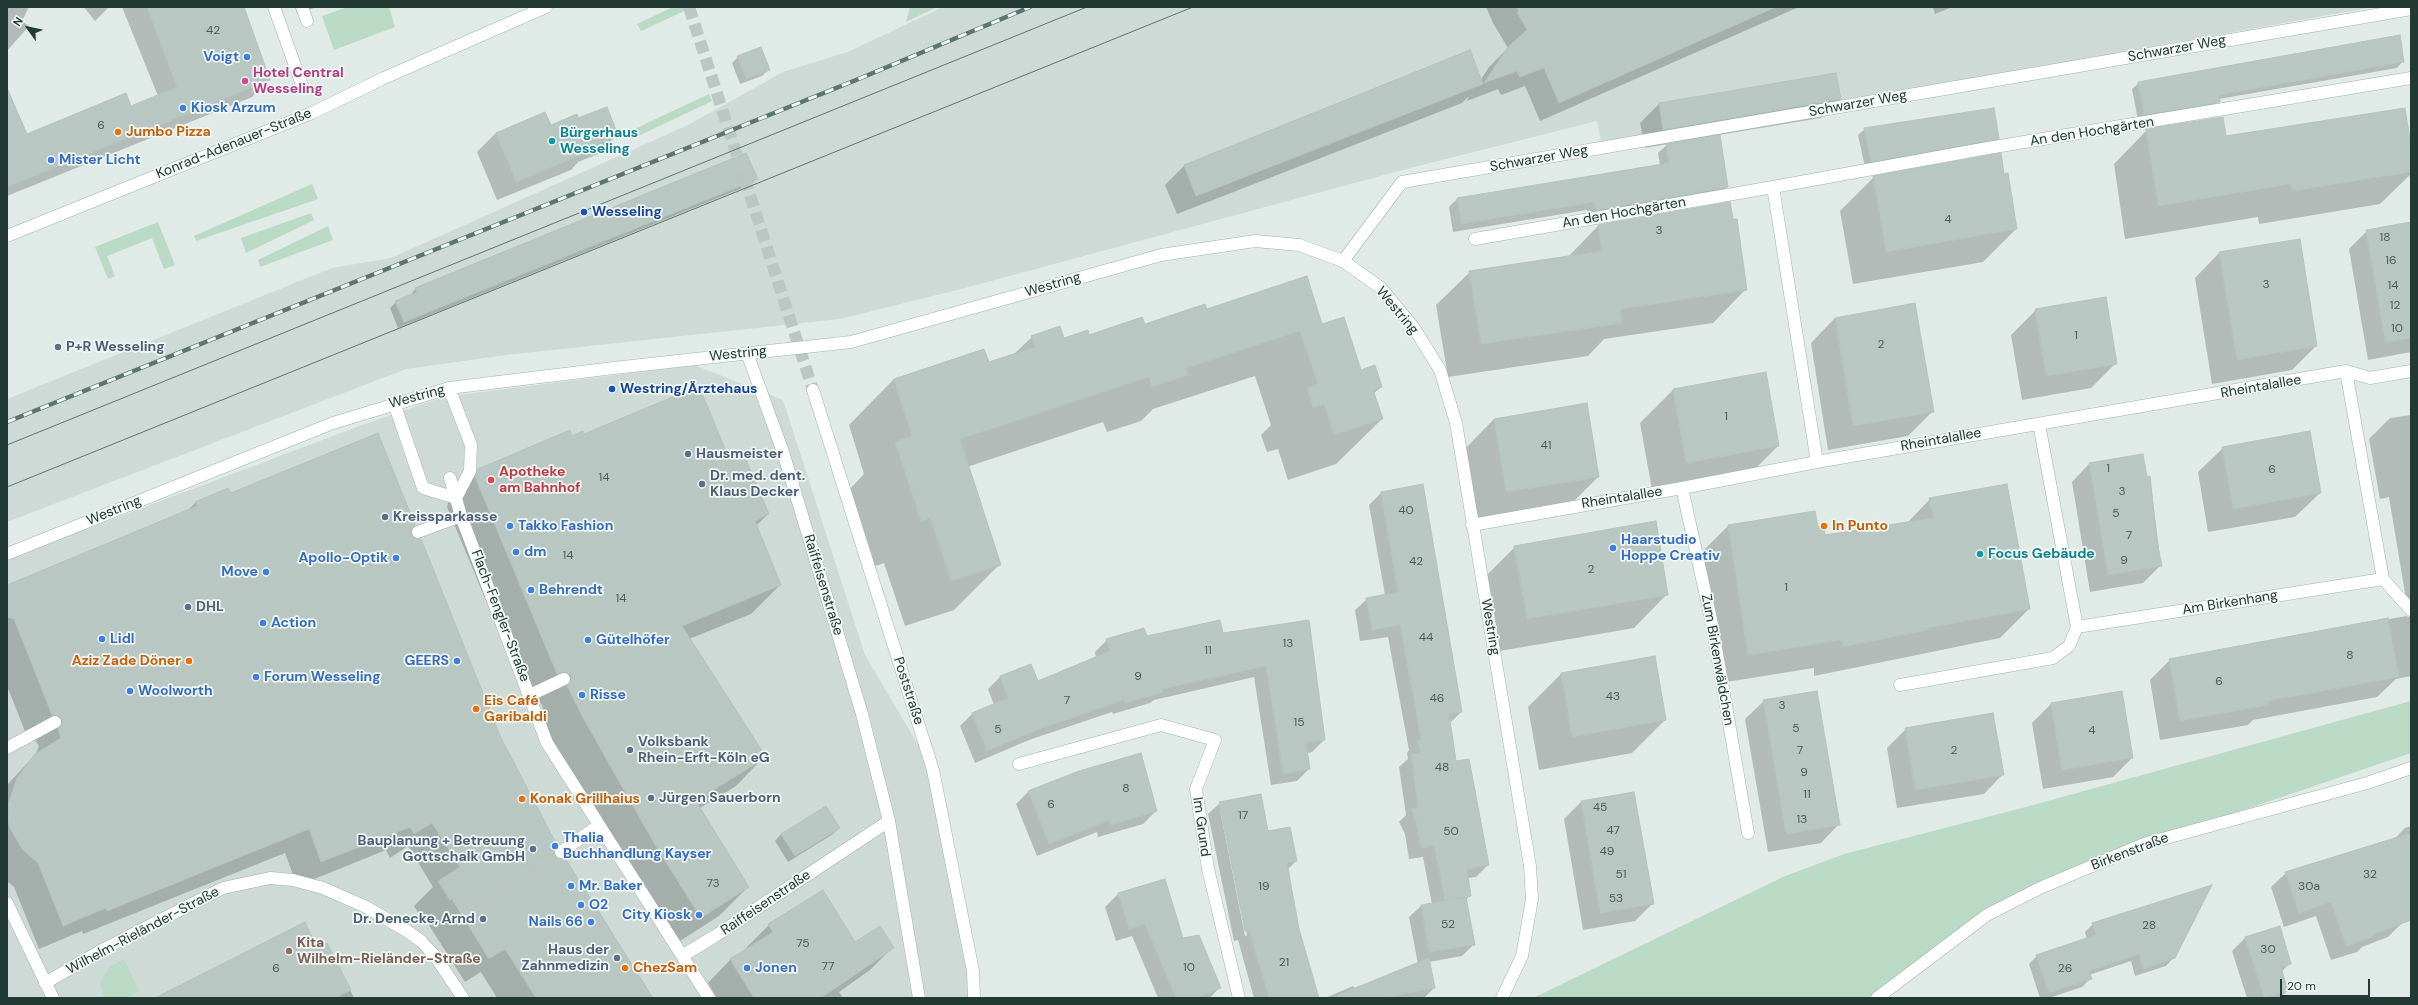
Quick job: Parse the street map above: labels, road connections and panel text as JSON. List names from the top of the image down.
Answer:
{
  "streets": {
    "street": [
      "Schwarzer Weg",
      "An den Hochgärten",
      "Konrad-Adenauer-Straße",
      "Westring",
      "Rheintalallee",
      "Raiffeisenstraße",
      "Am Birkenhang",
      "Flach-Fengler-Straße",
      "Zum Birkenwäldchen",
      "Poststraße",
      "Im Grund",
      "Birkenstraße",
      "Wilhelm-Rieländer-Straße"
    ]
  },
  "crossings": [
    ["Schwarzer Weg", "Westring"],
    ["Westring", "Rheintalallee"],
    ["Westring", "Raiffeisenstraße"],
    ["Rheintalallee", "Zum Birkenwäldchen"],
    ["Raiffeisenstraße", "Flach-Fengler-Straße"]
  ],
  "places": [
    "Voigt",
    "Hotel Central Wesseling",
    "Kiosk Arzum",
    "Jumbo Pizza",
    "Bürgerhaus Wesseling",
    "Mister Licht",
    "Wesseling",
    "P+R Wesseling",
    "Westring/Ärztehaus",
    "Hausmeister",
    "Apotheke am Bahnhof",
    "Dr. med. dent. Klaus Decker",
    "Kreissparkasse",
    "Takko Fashion",
    "In Punto",
    "Haarstudio Hoppe Creativ",
    "dm",
    "Focus Gebäude",
    "Apollo-Optik",
    "Move",
    "Behrendt",
    "DHL",
    "Action",
    "Lidl",
    "Gütelhöfer",
    "Aziz Zade Döner",
    "GEERS",
    "Forum Wesseling",
    "Woolworth",
    "Risse",
    "Eis Café Garibaldi",
    "Volksbank Rhein-Erft-Köln eG",
    "Jürgen Sauerborn",
    "Konak Grillhaius",
    "Thalia Buchhandlung Kayser",
    "Bauplanung + Betreuung Gottschalk GmbH",
    "Mr. Baker",
    "O2",
    "City Kiosk",
    "Dr. Denecke, Arnd",
    "Nails 66",
    "Kita Wilhelm-Rieländer-Straße",
    "Haus der Zahnmedizin",
    "ChezSam",
    "Jonen"
  ],
  "house_numbers": [
    "42",
    "6",
    "4",
    "3",
    "18",
    "16",
    "3",
    "14",
    "12",
    "10",
    "1",
    "2",
    "1",
    "41",
    "1",
    "6",
    "14",
    "3",
    "40",
    "5",
    "7",
    "14",
    "9",
    "42",
    "2",
    "1",
    "14",
    "44",
    "13",
    "11",
    "8",
    "9",
    "6",
    "43",
    "46",
    "7",
    "3",
    "15",
    "5",
    "5",
    "4",
    "7",
    "2",
    "48",
    "9",
    "8",
    "11",
    "6",
    "45",
    "17",
    "13",
    "47",
    "50",
    "49",
    "51",
    "32",
    "73",
    "19",
    "30a",
    "53",
    "52",
    "28",
    "75",
    "30",
    "21",
    "77",
    "10",
    "6",
    "26"
  ],
  "scale_bar": "20 m",
  "north": "top left"
}
